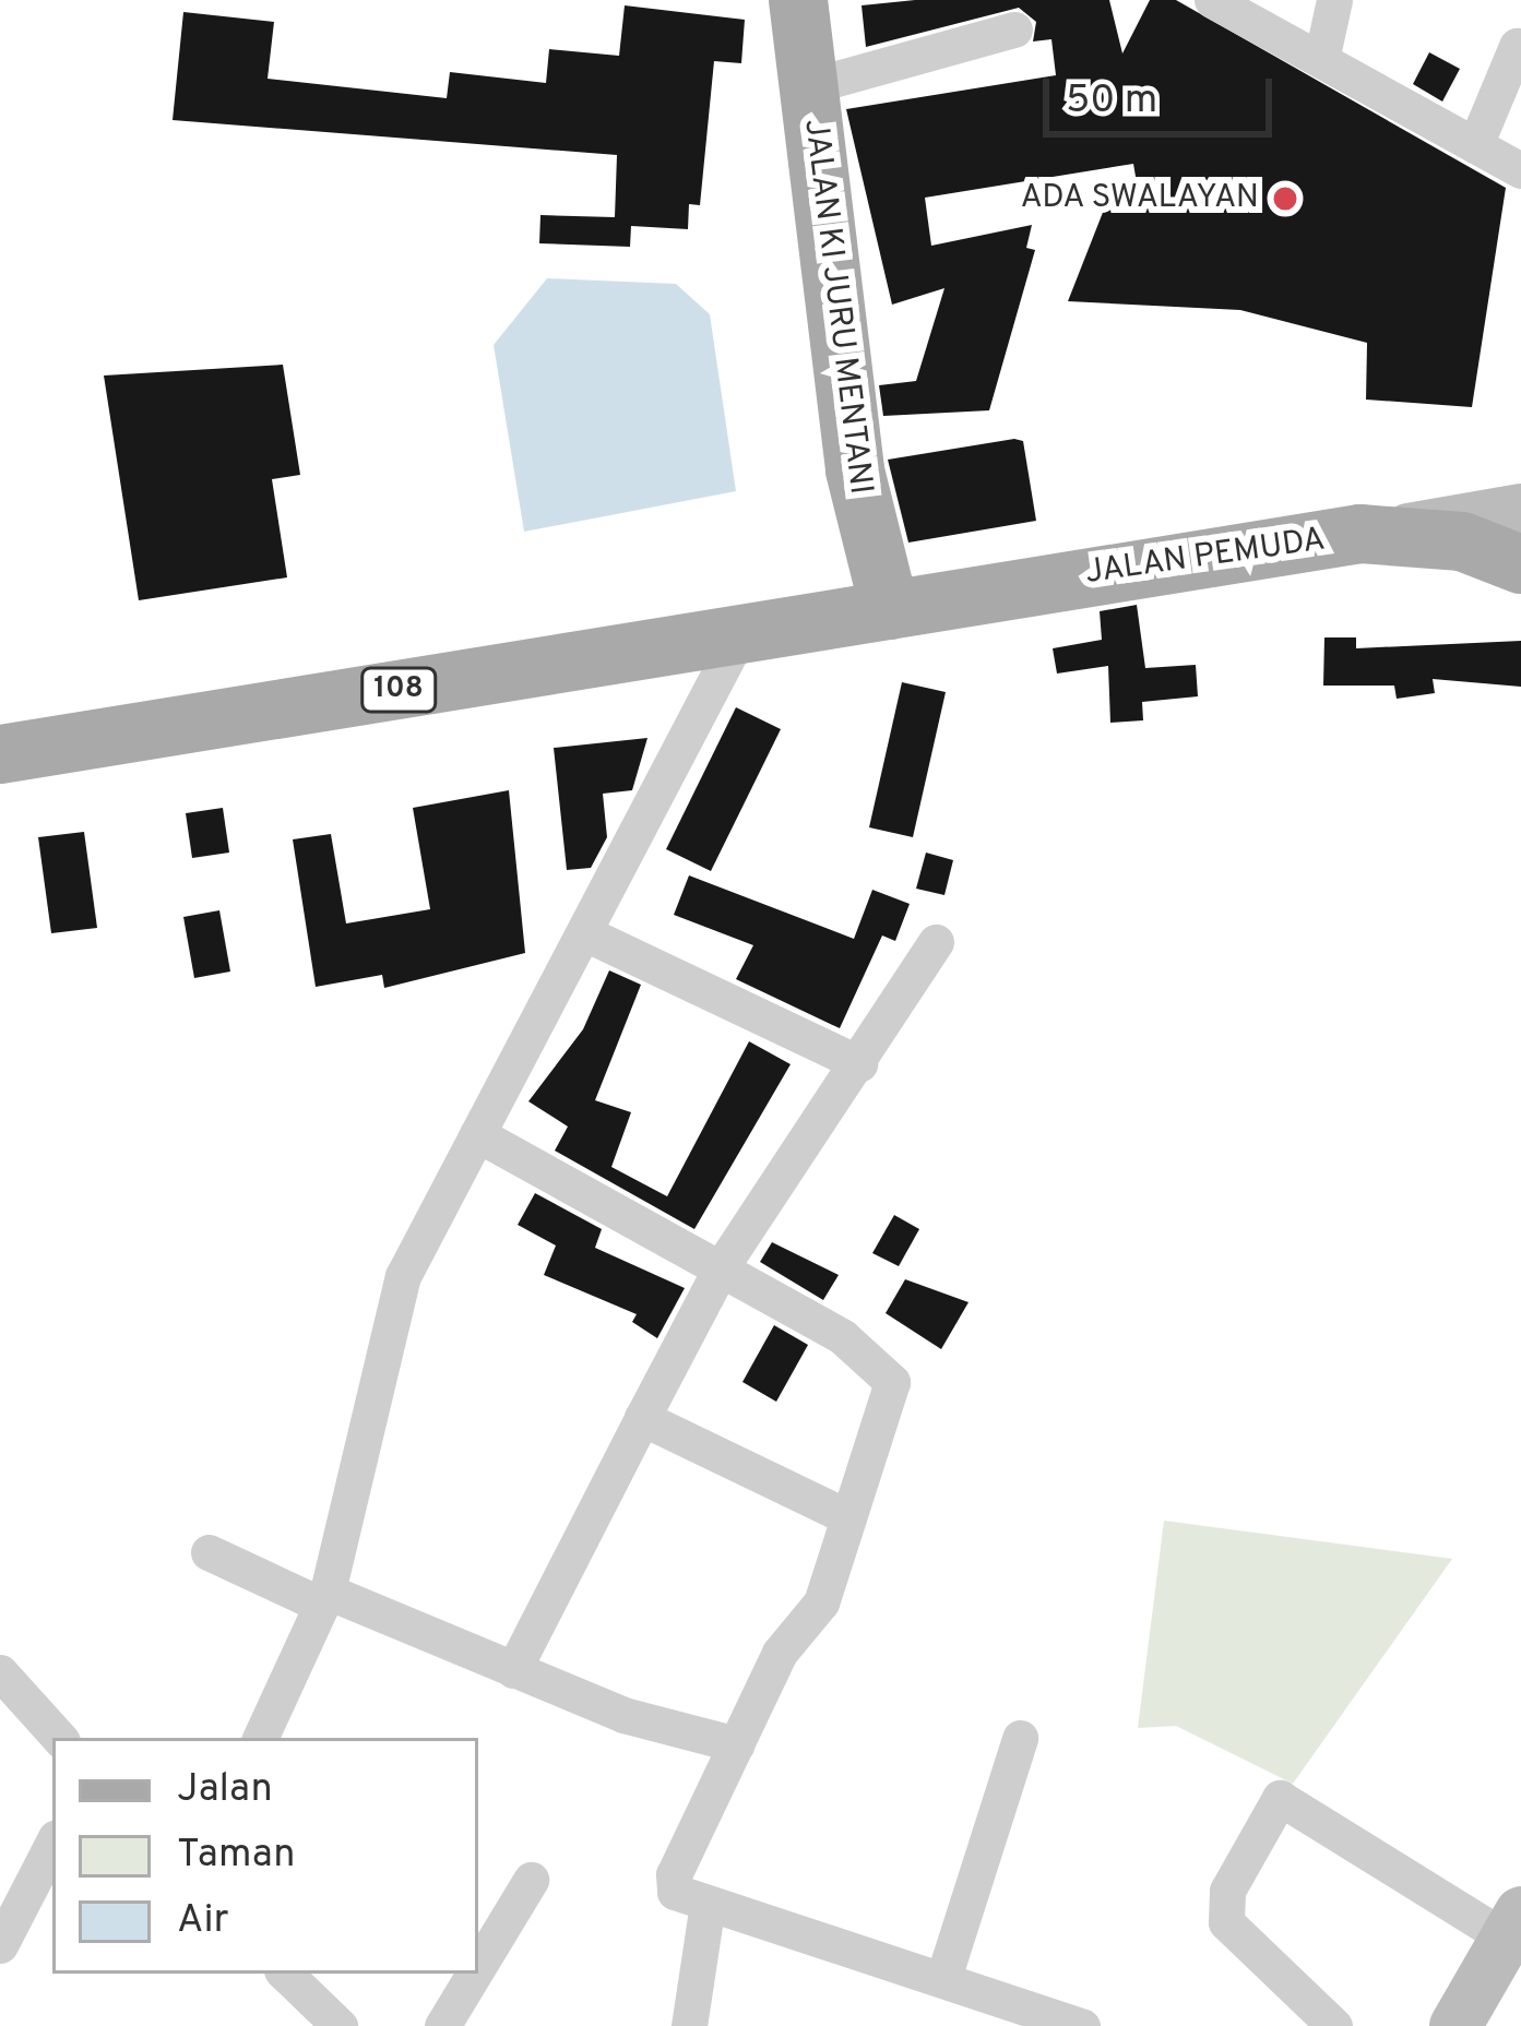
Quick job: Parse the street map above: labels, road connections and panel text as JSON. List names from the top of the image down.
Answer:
{
  "streets": {
    "main road": ["JALAN KI JURU MENTANI", "JALAN PEMUDA", "108"]
  },
  "crossings": [
    ["JALAN KI JURU MENTANI", "JALAN PEMUDA"],
    ["JALAN PEMUDA", "108"]
  ],
  "places": ["ADA SWALAYAN"],
  "legend": ["Jalan", "Taman", "Air"],
  "scale_bar": "50 m"
}
